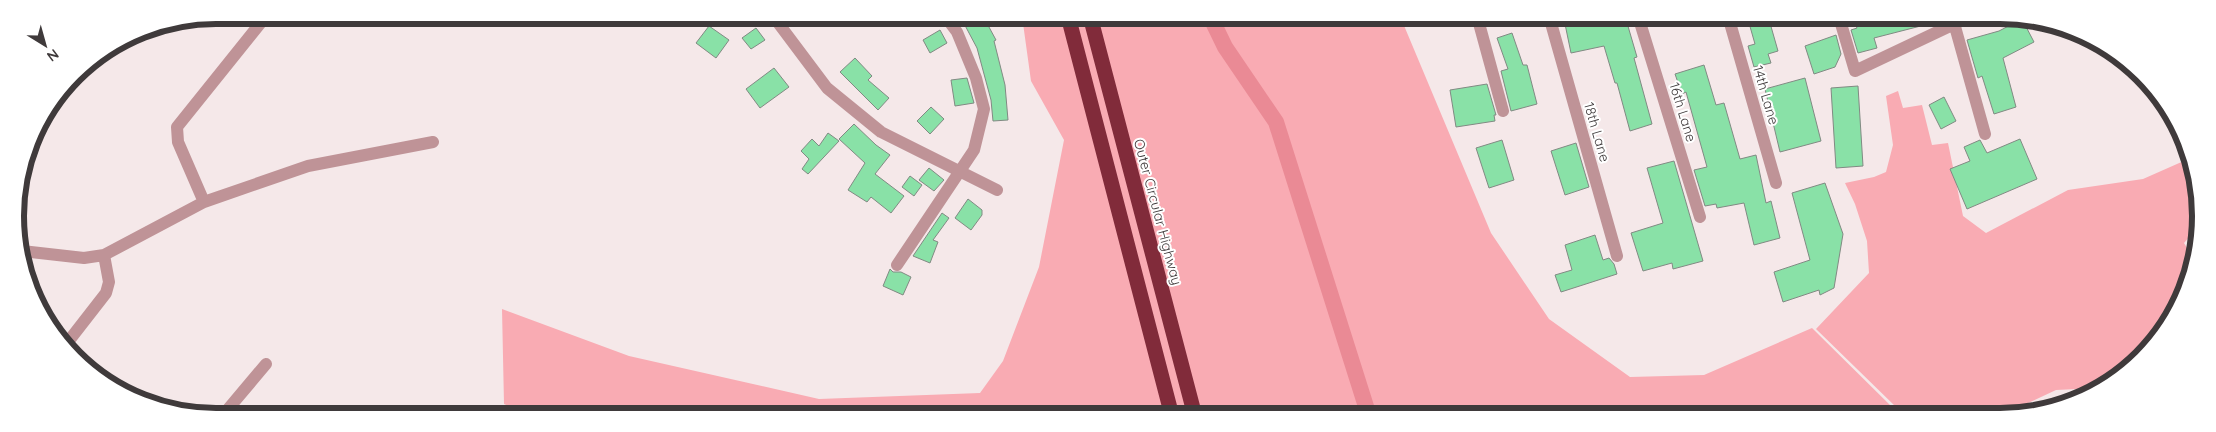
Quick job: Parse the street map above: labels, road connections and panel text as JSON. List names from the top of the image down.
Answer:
{
  "streets": {
    "highway": ["Outer Circular Highway"],
    "street": ["14th Lane", "16th Lane", "18th Lane"]
  },
  "north": "bottom right"
}
